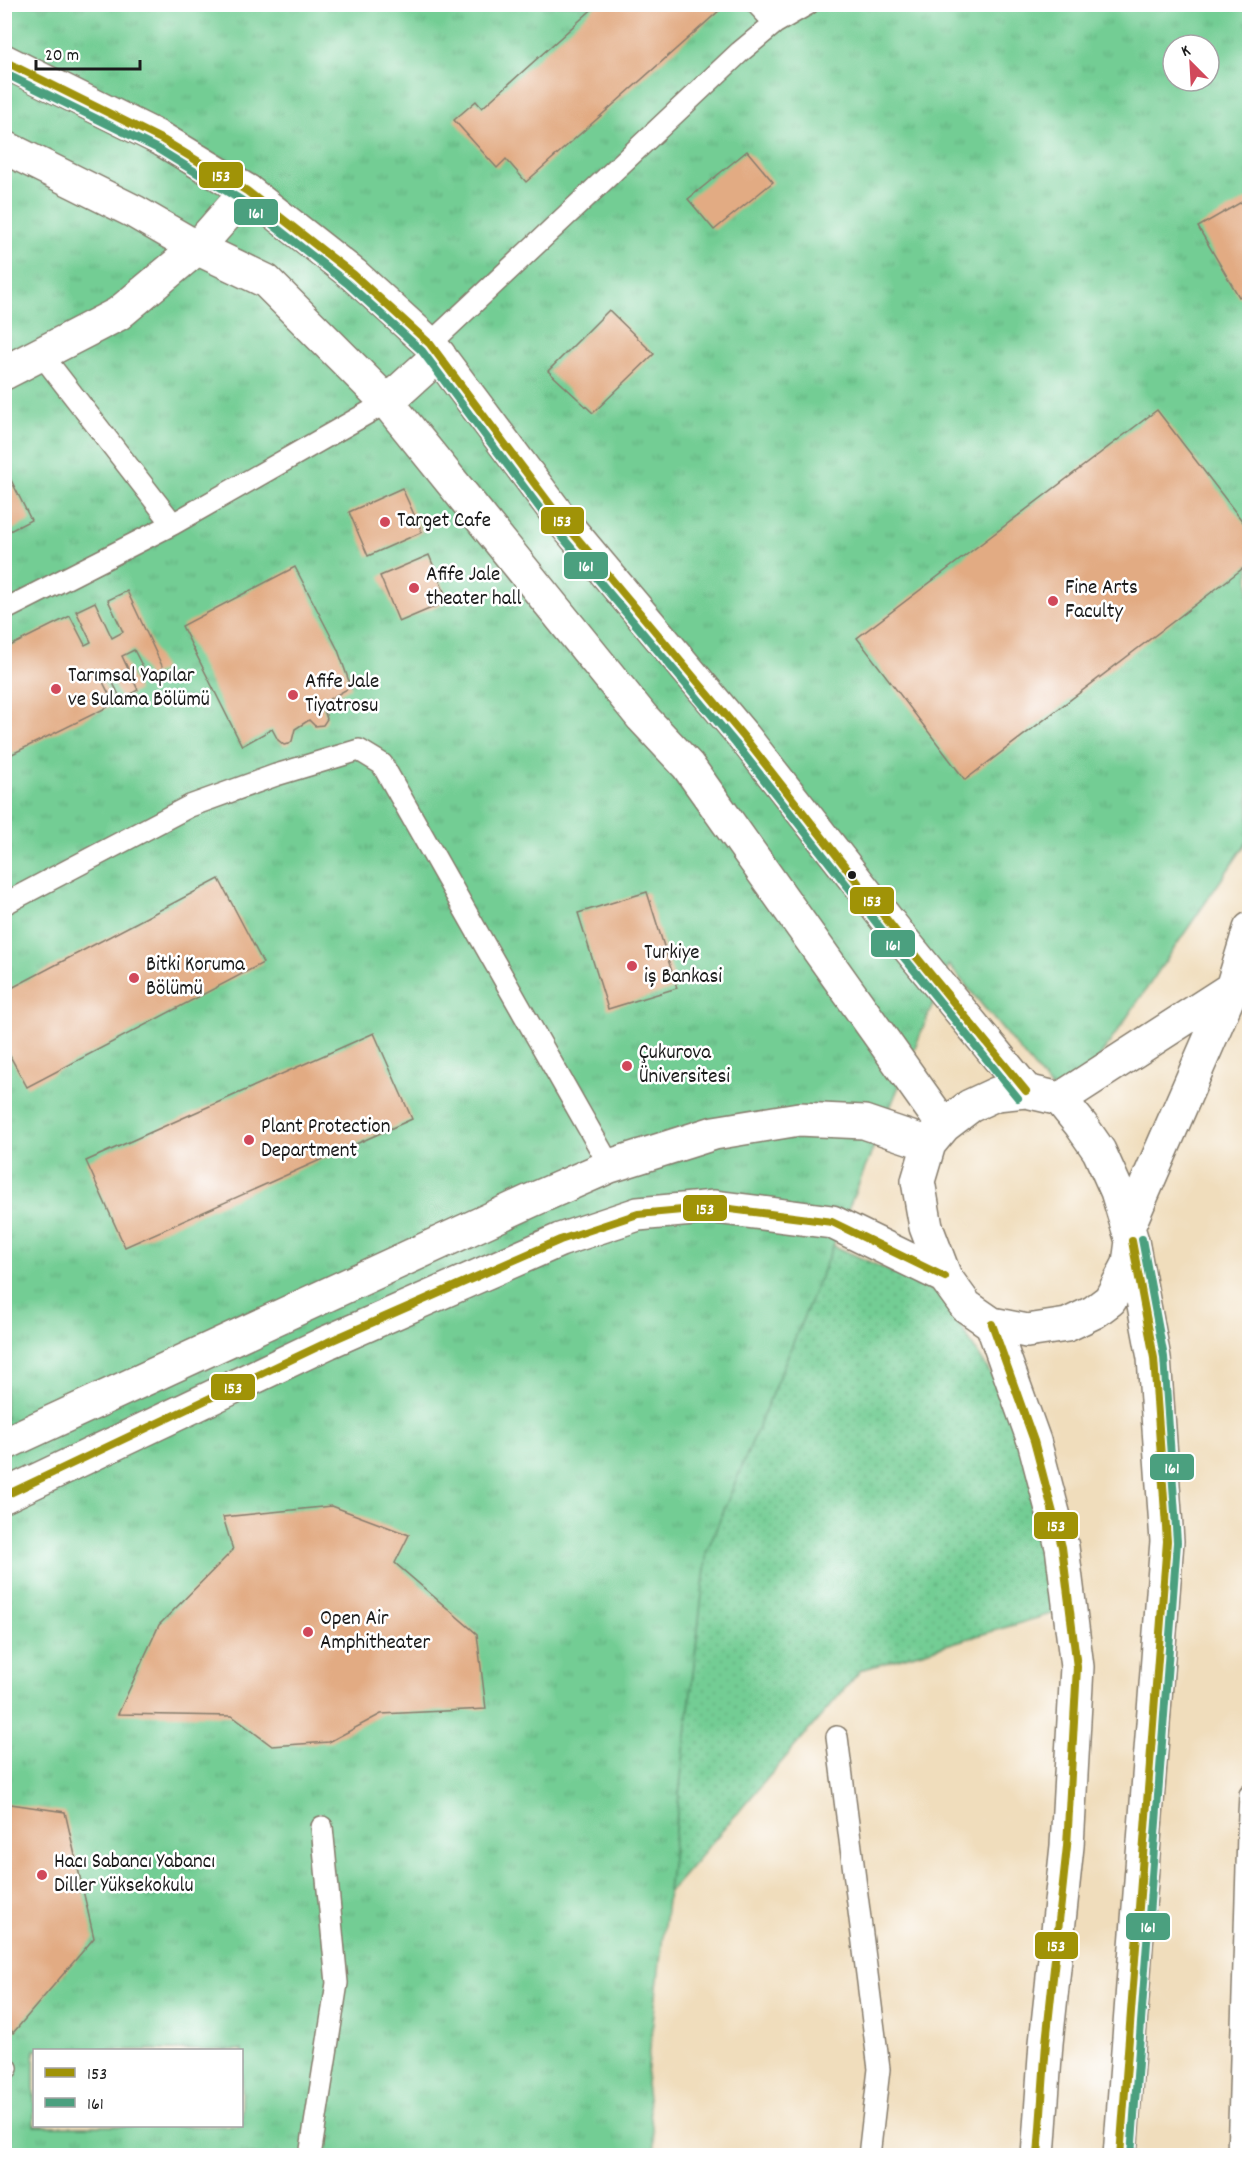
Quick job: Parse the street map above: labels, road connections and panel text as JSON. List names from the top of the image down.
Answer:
{
  "places": [
    "Target Cafe",
    "Afife Jale theater hall",
    "Fine Arts Faculty",
    "Tarımsal Yapılar ve Sulama Bölümü",
    "Afife Jale Tiyatrosu",
    "Turkiye iș Bankasi",
    "Bitki Koruma Bölümü",
    "Çukurova Üniversitesi",
    "Plant Protection Department",
    "Open Air Amphitheater",
    "Hacı Sabancı Yabancı Diller Yüksekokulu"
  ],
  "lines": ["transit line 153", "transit line 161"],
  "legend": ["153", "161"],
  "scale_bar": "20 m",
  "north": "top left"
}
